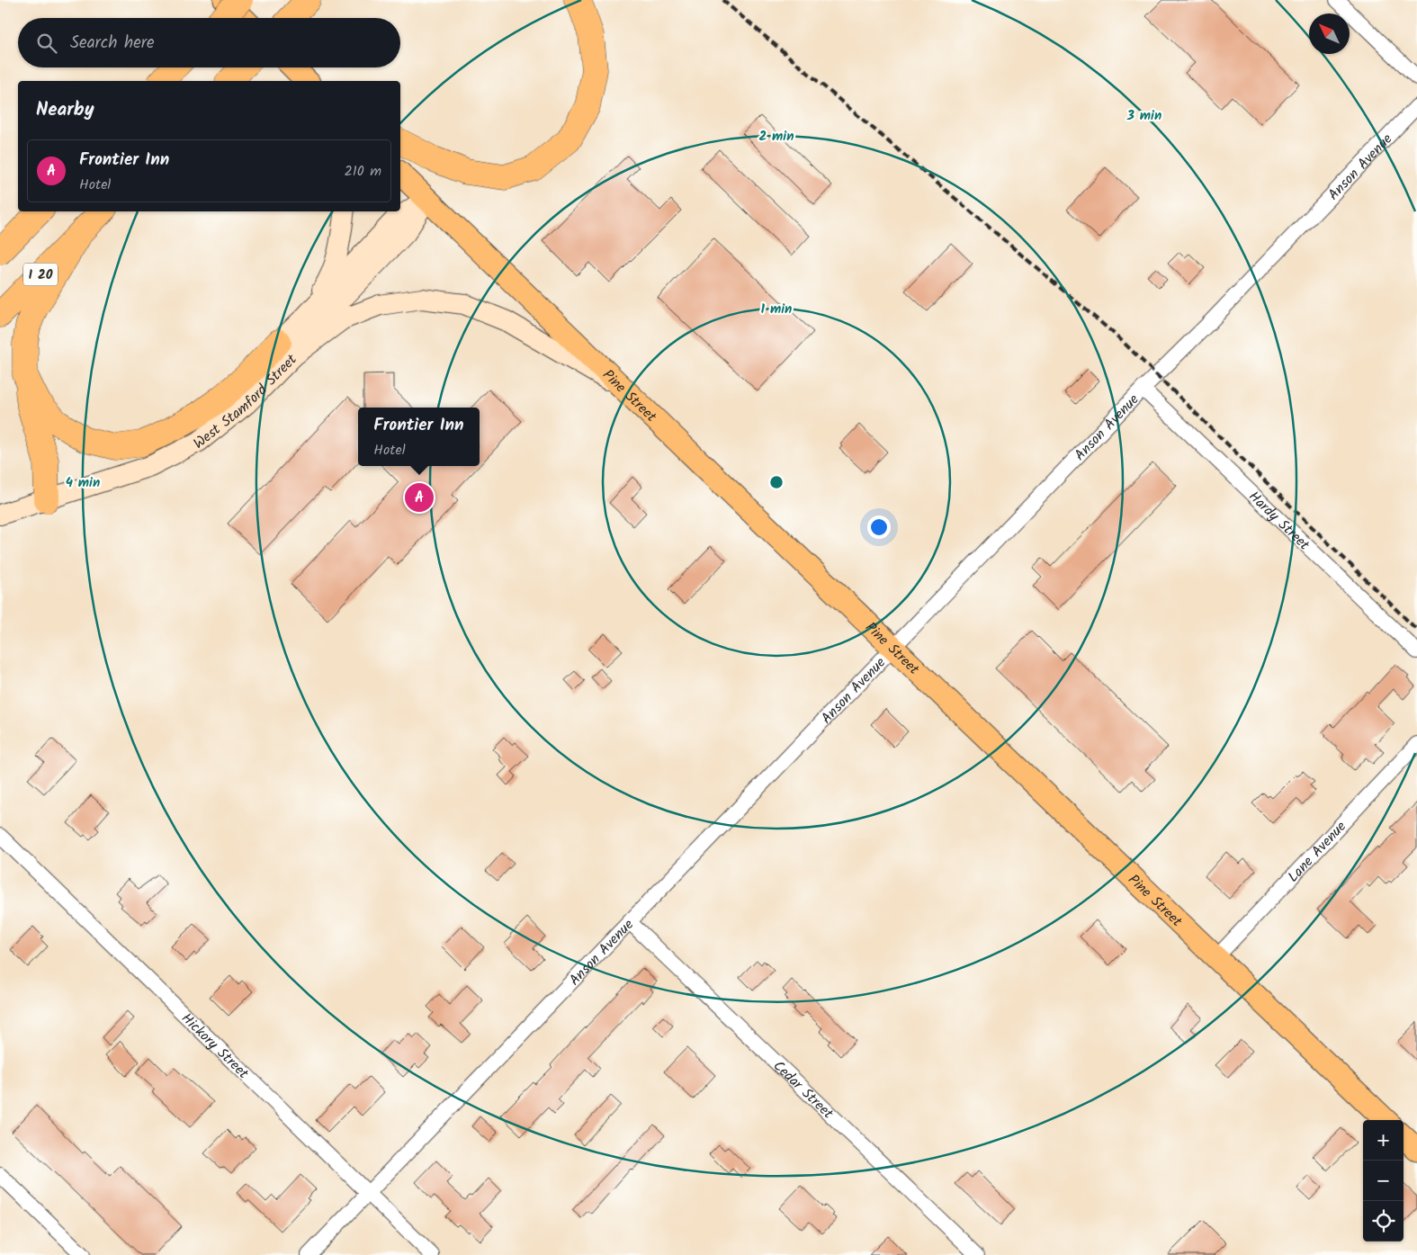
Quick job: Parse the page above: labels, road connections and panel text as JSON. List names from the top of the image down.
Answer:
{
  "streets": {
    "highway": ["I 20"],
    "main road": ["Pine Street", "West Stamford Street"],
    "street": [
      "Anson Avenue",
      "Hardy Street",
      "Lane Avenue",
      "Hickory Street",
      "Cedar Street"
    ]
  },
  "crossings": [
    ["Anson Avenue", "Pine Street"],
    ["Anson Avenue", "Hardy Street"],
    ["Anson Avenue", "Hickory Street"],
    ["Anson Avenue", "Cedar Street"],
    ["Pine Street", "West Stamford Street"],
    ["Pine Street", "Lane Avenue"]
  ],
  "north": "top left",
  "page": {
    "search": "Search here",
    "heading": "Nearby",
    "list": [
      {
        "mark": "A",
        "name": "Frontier Inn",
        "note": "Hotel",
        "value": "210 m"
      }
    ],
    "popup": ["Frontier Inn", "Hotel"],
    "pins": "A",
    "map_buttons": ["+", "−"]
  },
  "rings": [
    "3 min",
    "2 min",
    "1 min",
    "4 min"
  ]
}
